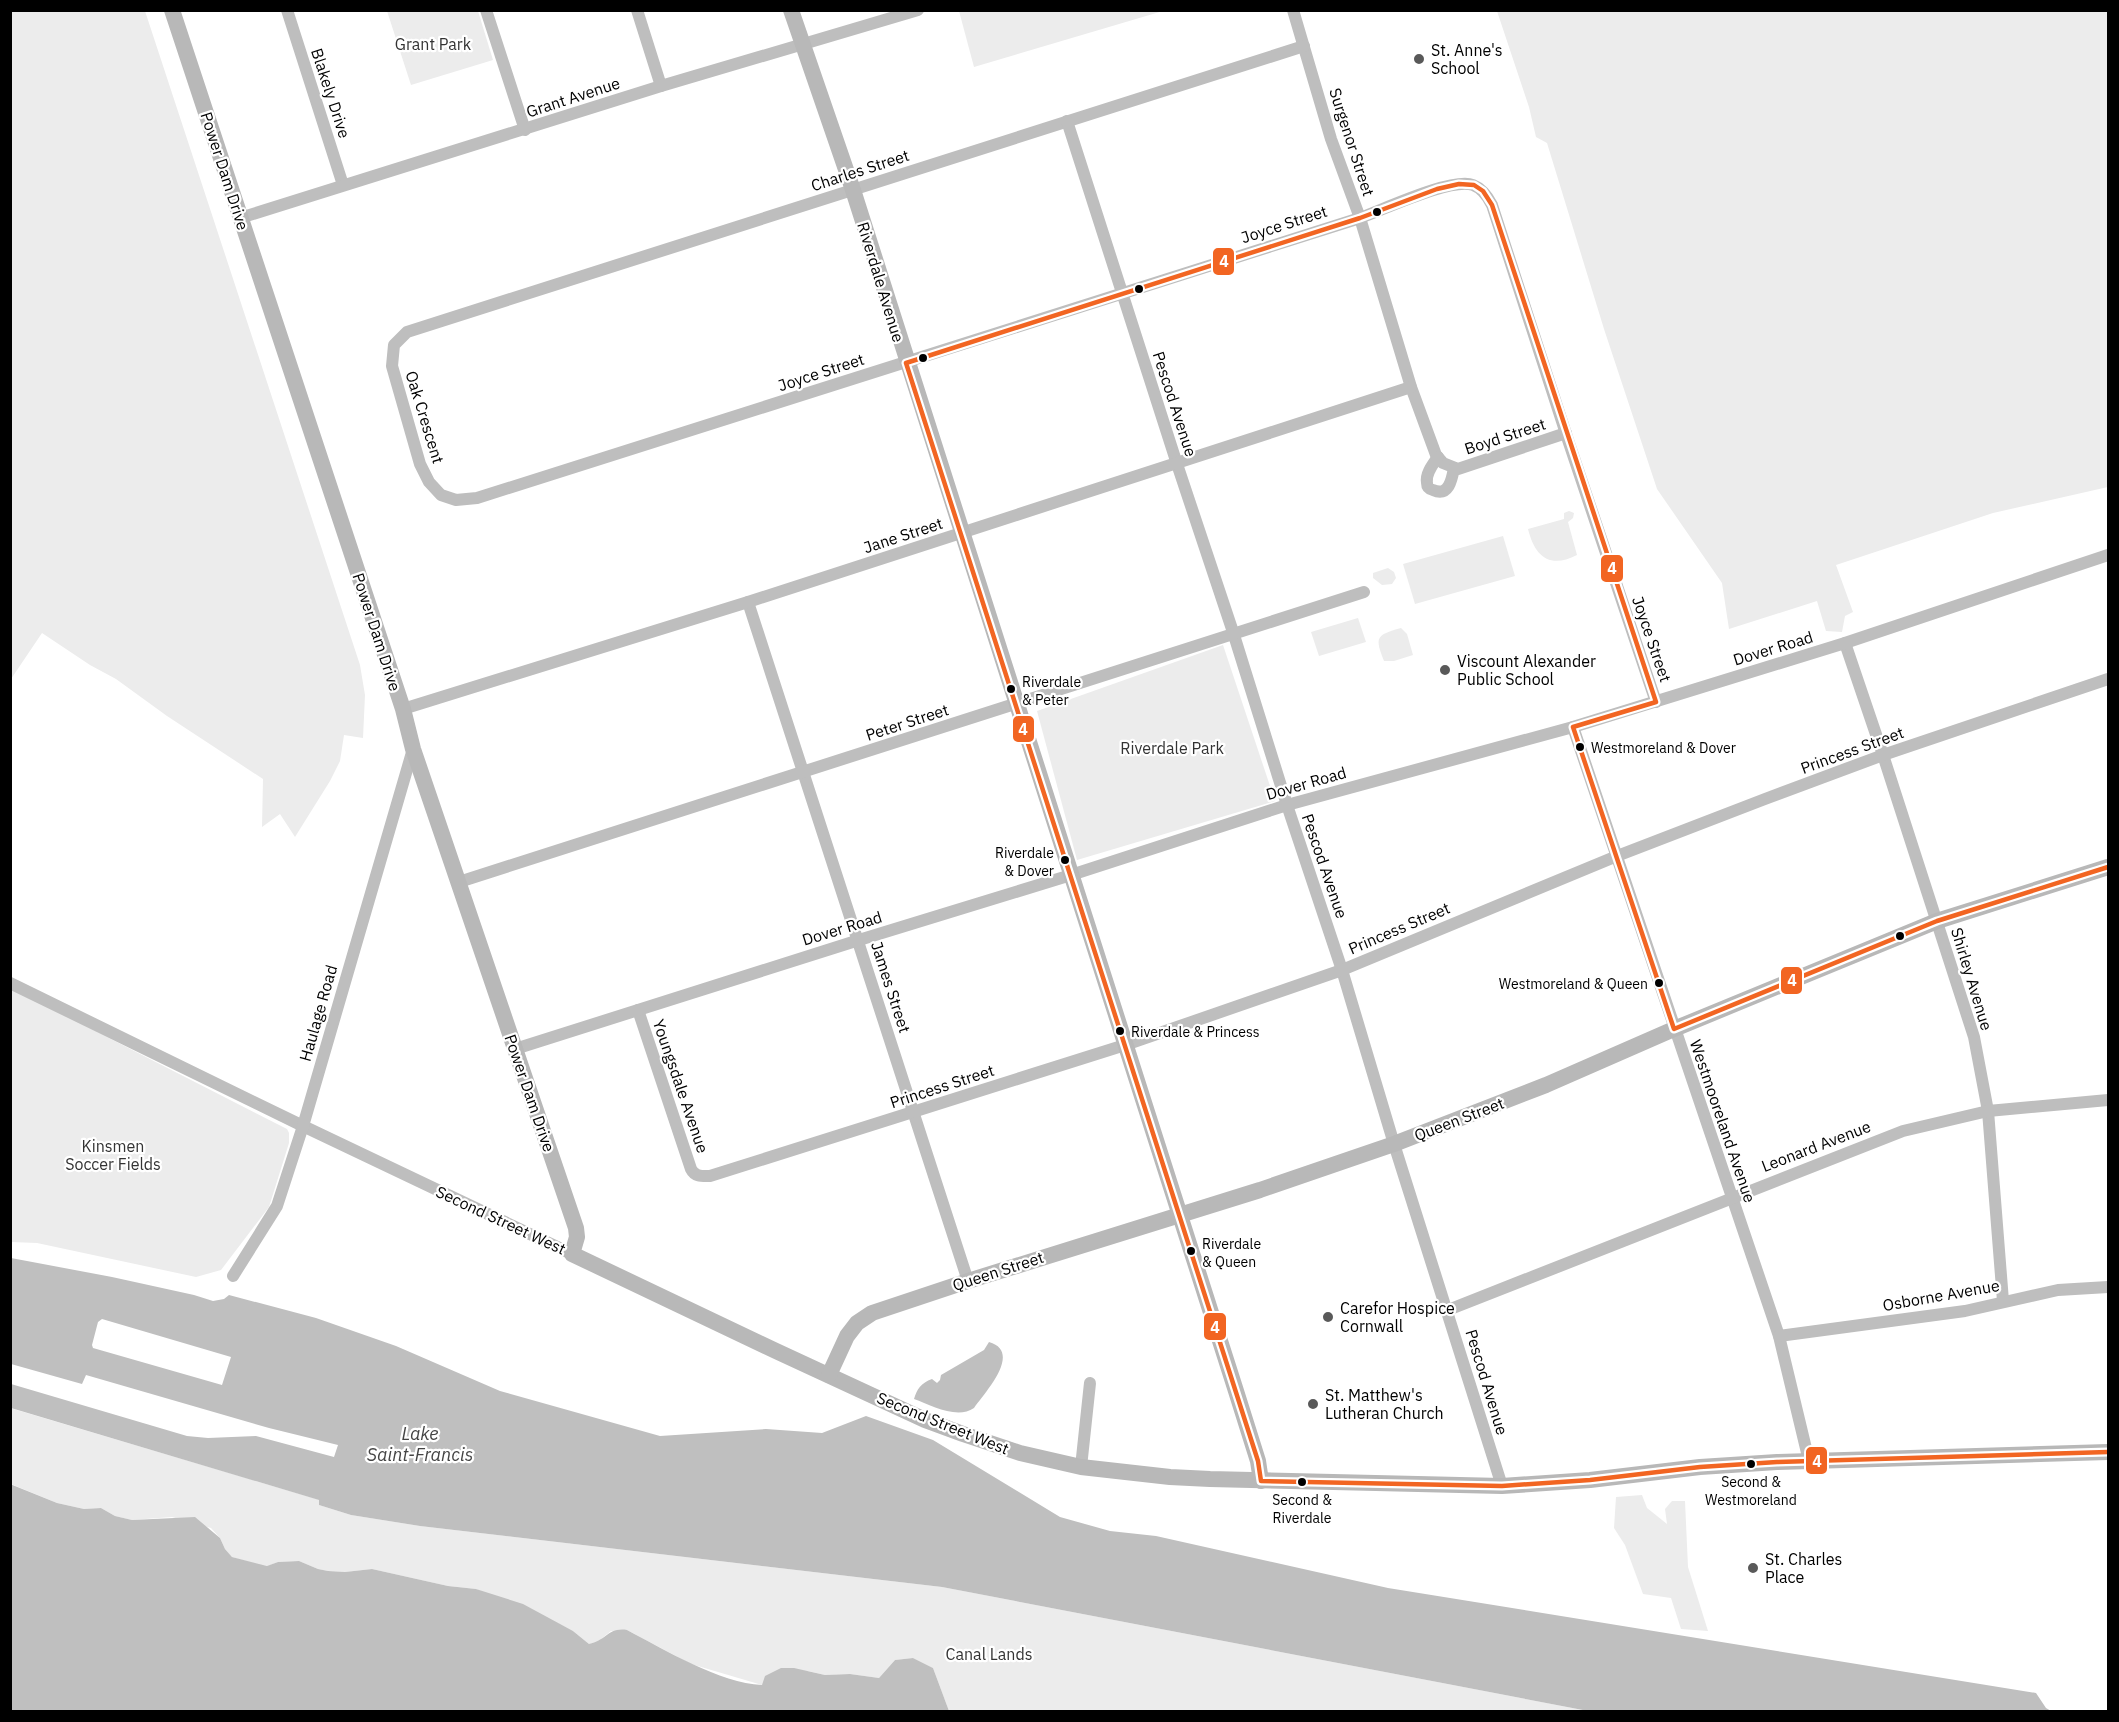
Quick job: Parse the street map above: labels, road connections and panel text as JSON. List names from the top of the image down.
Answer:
{
  "streets": {
    "street": [
      "Blakely Drive",
      "Grant Avenue",
      "Surgenor Street",
      "Charles Street",
      "Power Dam Drive",
      "Joyce Street",
      "Riverdale Avenue",
      "Pescod Avenue",
      "Oak Crescent",
      "Boyd Street",
      "Jane Street",
      "Dover Road",
      "Peter Street",
      "Princess Street",
      "Shirley Avenue",
      "James Street",
      "Haulage Road",
      "Youngsdale Avenue",
      "Queen Street",
      "Westmooreland Avenue",
      "Leonard Avenue",
      "Second Street West",
      "Osborne Avenue"
    ]
  },
  "crossings": [
    ["Blakely Drive", "Grant Avenue"],
    ["Grant Avenue", "Power Dam Drive"],
    ["Grant Avenue", "Riverdale Avenue"],
    ["Surgenor Street", "Charles Street"],
    ["Surgenor Street", "Joyce Street"],
    ["Surgenor Street", "Jane Street"],
    ["Charles Street", "Riverdale Avenue"],
    ["Charles Street", "Pescod Avenue"],
    ["Charles Street", "Oak Crescent"],
    ["Power Dam Drive", "Jane Street"],
    ["Power Dam Drive", "Dover Road"],
    ["Power Dam Drive", "Peter Street"],
    ["Power Dam Drive", "Haulage Road"],
    ["Power Dam Drive", "Second Street West"],
    ["Joyce Street", "Riverdale Avenue"],
    ["Joyce Street", "Pescod Avenue"],
    ["Joyce Street", "Oak Crescent"],
    ["Joyce Street", "Boyd Street"],
    ["Joyce Street", "Dover Road"],
    ["Riverdale Avenue", "Jane Street"],
    ["Riverdale Avenue", "Dover Road"],
    ["Riverdale Avenue", "Peter Street"],
    ["Riverdale Avenue", "Princess Street"],
    ["Riverdale Avenue", "Queen Street"],
    ["Riverdale Avenue", "Second Street West"],
    ["Pescod Avenue", "Jane Street"],
    ["Pescod Avenue", "Dover Road"],
    ["Pescod Avenue", "Peter Street"],
    ["Pescod Avenue", "Princess Street"],
    ["Pescod Avenue", "Queen Street"],
    ["Pescod Avenue", "Leonard Avenue"],
    ["Pescod Avenue", "Second Street West"],
    ["Jane Street", "James Street"],
    ["Dover Road", "Shirley Avenue"],
    ["Dover Road", "James Street"],
    ["Dover Road", "Youngsdale Avenue"],
    ["Dover Road", "Westmooreland Avenue"],
    ["Peter Street", "James Street"],
    ["Princess Street", "Shirley Avenue"],
    ["Princess Street", "James Street"],
    ["Princess Street", "Youngsdale Avenue"],
    ["Princess Street", "Westmooreland Avenue"],
    ["Shirley Avenue", "Queen Street"],
    ["Shirley Avenue", "Leonard Avenue"],
    ["Shirley Avenue", "Osborne Avenue"],
    ["James Street", "Queen Street"],
    ["Haulage Road", "Second Street West"],
    ["Queen Street", "Westmooreland Avenue"],
    ["Queen Street", "Second Street West"],
    ["Westmooreland Avenue", "Leonard Avenue"],
    ["Westmooreland Avenue", "Second Street West"],
    ["Westmooreland Avenue", "Osborne Avenue"]
  ],
  "water": ["Lake Saint-Francis"],
  "parks": [
    "Grant Park",
    "Riverdale Park",
    "Kinsmen Soccer Fields",
    "Canal Lands"
  ],
  "places": [
    "St. Anne's School",
    "Viscount Alexander Public School",
    "Riverdale & Peter",
    "Westmoreland & Dover",
    "Riverdale & Dover",
    "Westmoreland & Queen",
    "Riverdale & Princess",
    "Riverdale & Queen",
    "Carefor Hospice Cornwall",
    "St. Matthew's Lutheran Church",
    "Second & Westmoreland",
    "Second & Riverdale",
    "St. Charles Place"
  ],
  "lines": ["transit line 4"]
}
